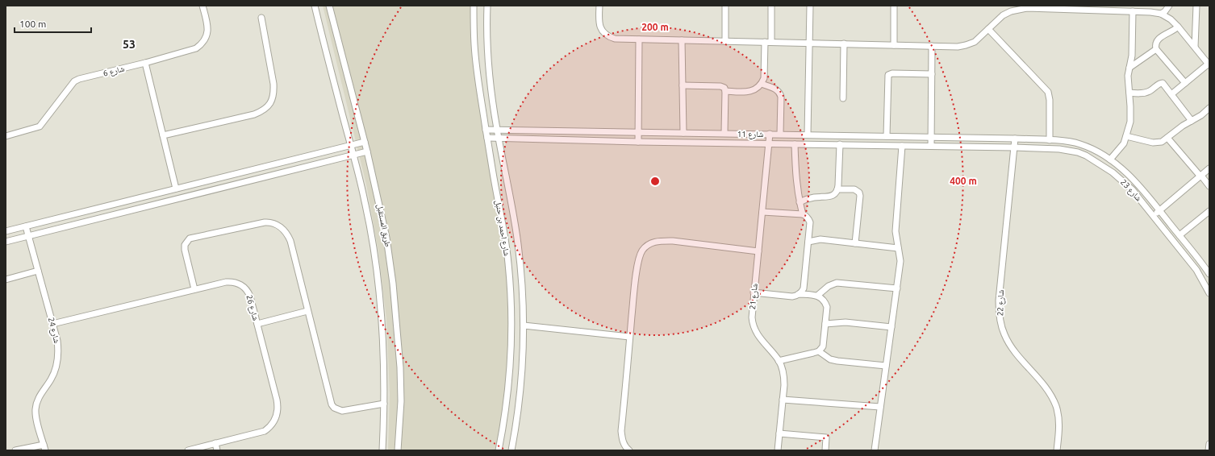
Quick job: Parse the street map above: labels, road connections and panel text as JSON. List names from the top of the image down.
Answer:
{
  "streets": {
    "street": [
      "شارع 6",
      "شارع 11",
      "شارع 23",
      "طريق المستقبل",
      "شارع احمد بن حنبل",
      "شارع 21",
      "شارع 22",
      "شارع 26",
      "شارع 24"
    ]
  },
  "crossings": [
    ["شارع 11", "شارع 23"],
    ["شارع 11", "شارع احمد بن حنبل"],
    ["شارع 11", "شارع 21"],
    ["شارع 11", "شارع 22"],
    ["شارع 23", "شارع 22"],
    ["شارع 26", "شارع 24"]
  ],
  "districts": ["53"],
  "scale_bar": "100 m",
  "rings": ["200 m", "400 m"]
}
